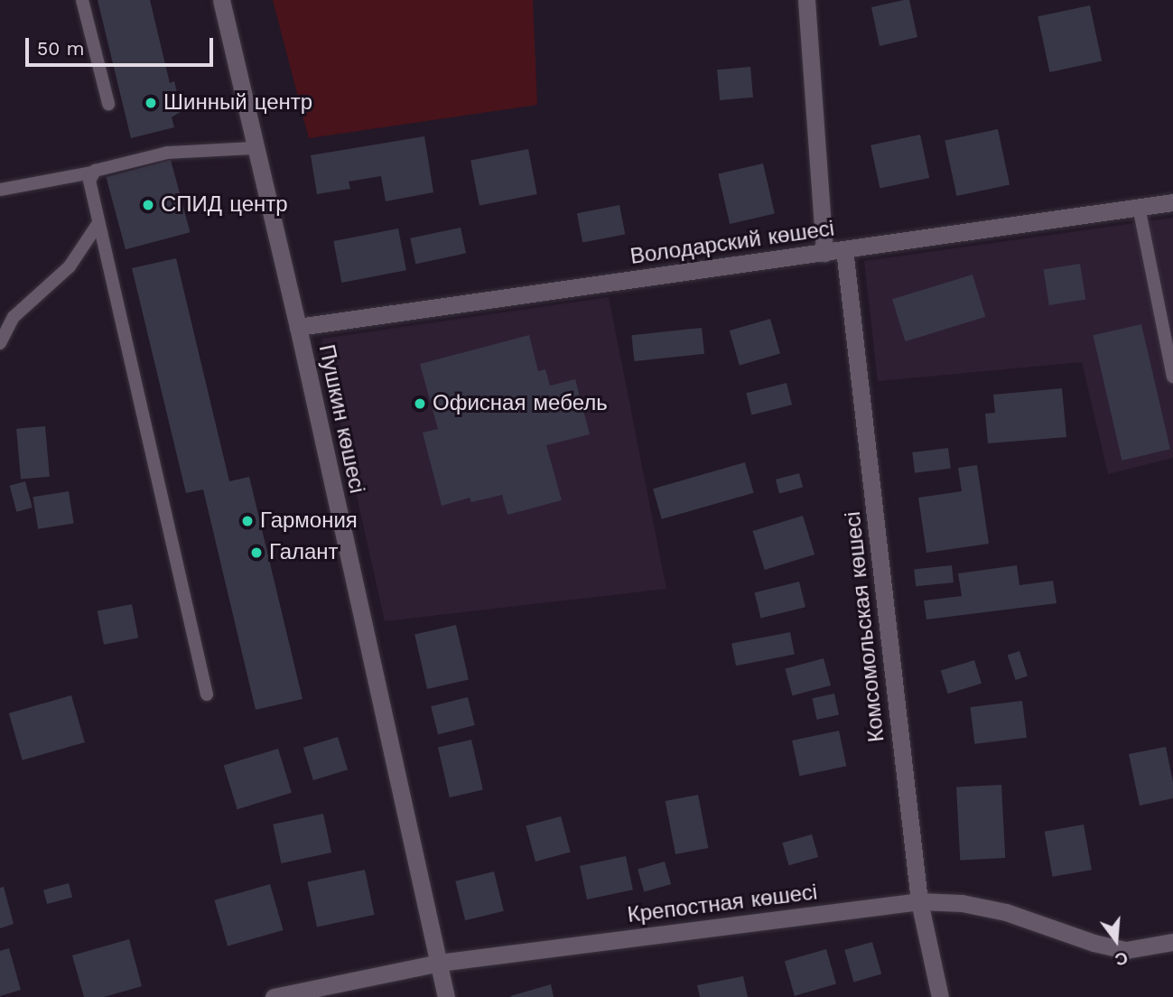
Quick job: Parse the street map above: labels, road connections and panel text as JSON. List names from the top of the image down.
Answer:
{
  "streets": {
    "street": [
      "Володарский көшесі",
      "Пушкин көшесі",
      "Комсомольская көшесі",
      "Крепостная көшесі"
    ]
  },
  "crossings": [
    ["Володарский көшесі", "Пушкин көшесі"],
    ["Володарский көшесі", "Комсомольская көшесі"],
    ["Пушкин көшесі", "Крепостная көшесі"],
    ["Комсомольская көшесі", "Крепостная көшесі"]
  ],
  "places": [
    "Шинный центр",
    "СПИД центр",
    "Офисная мебель",
    "Гармония",
    "Галант"
  ],
  "scale_bar": "50 m",
  "north": "bottom"
}
